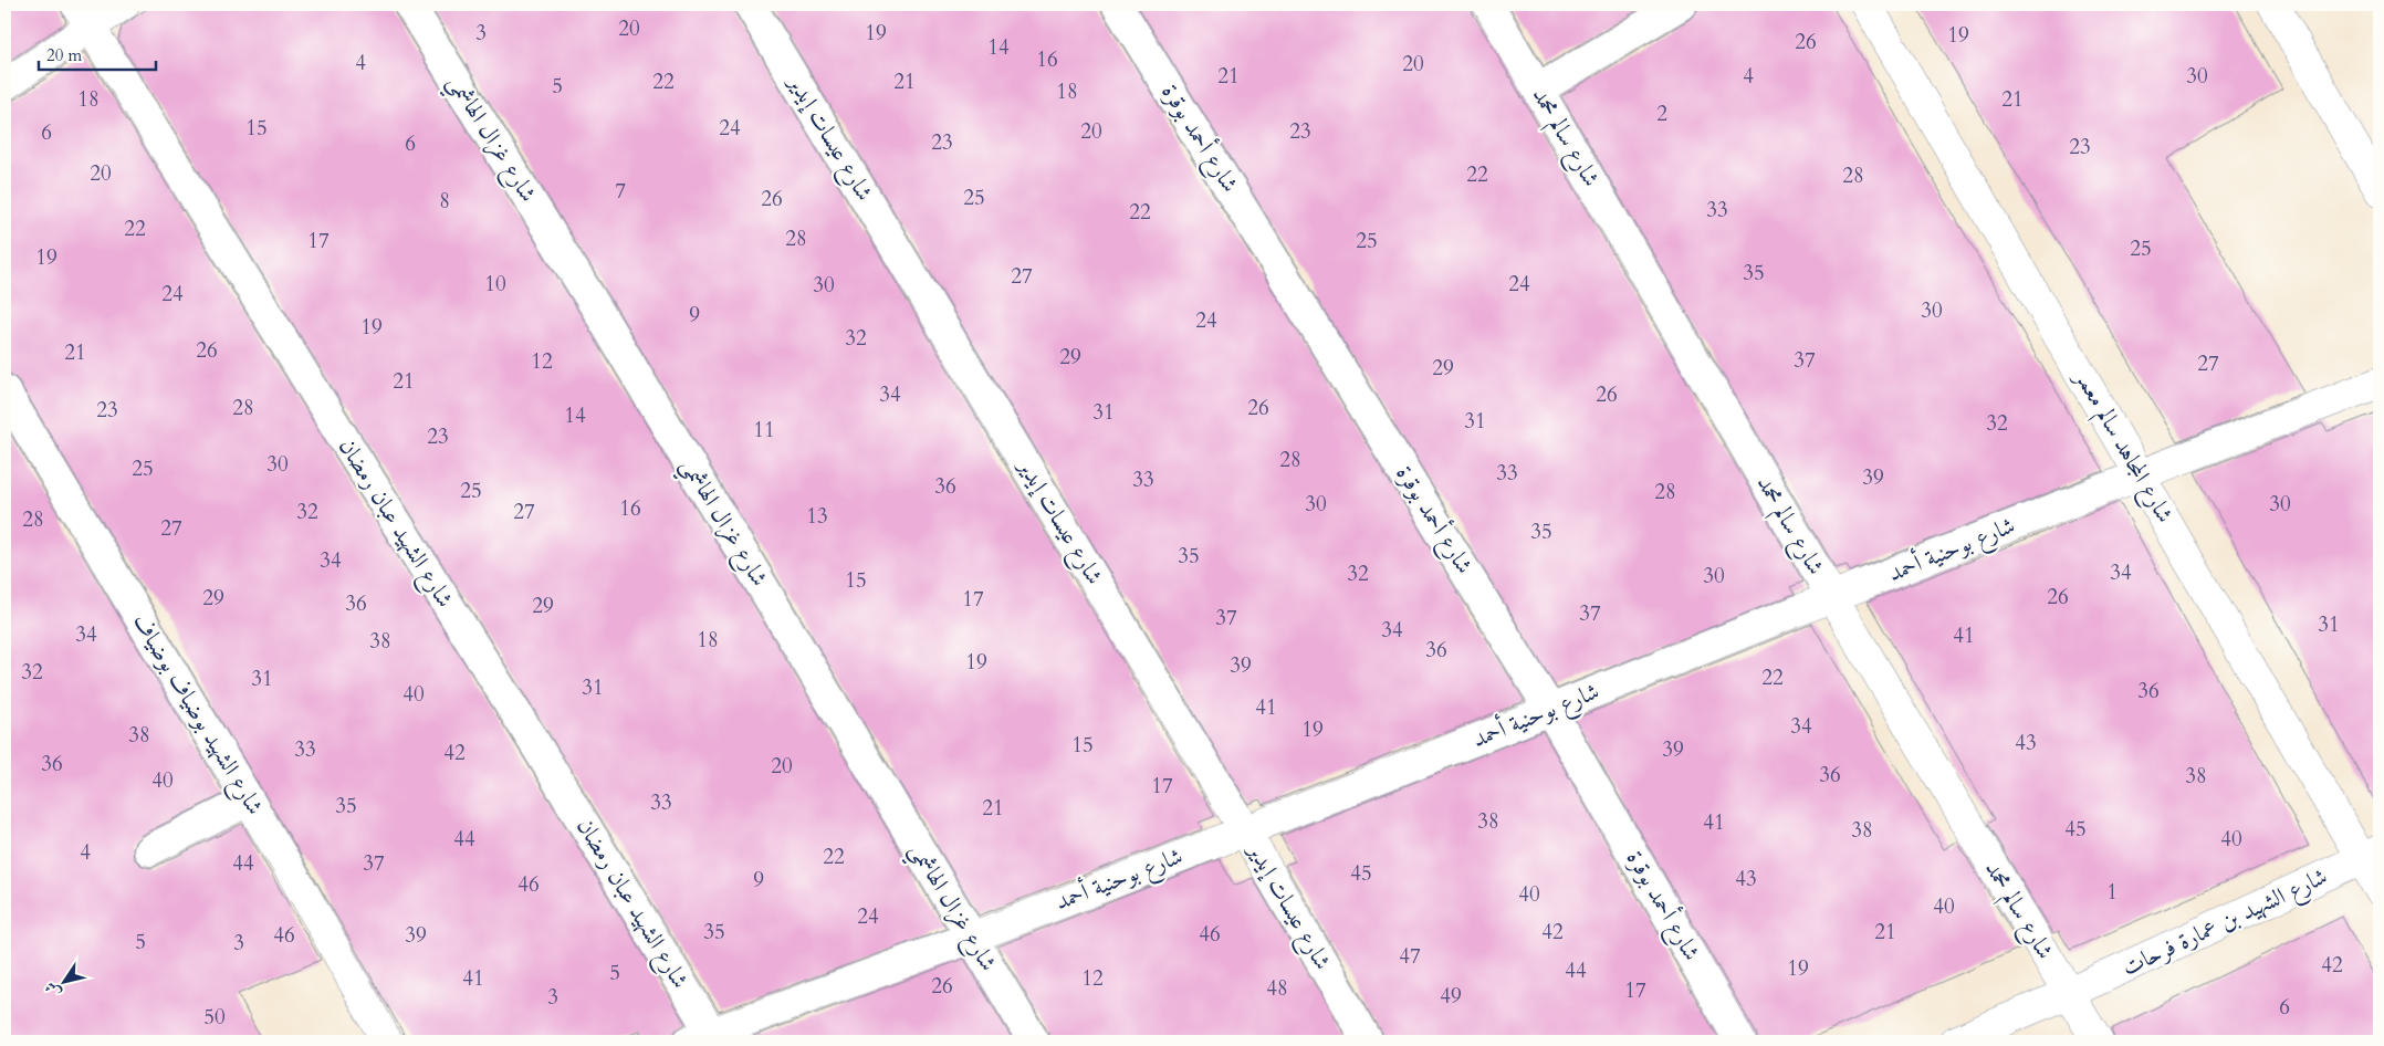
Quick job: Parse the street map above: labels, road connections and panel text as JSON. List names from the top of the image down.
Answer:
{
  "streets": {
    "street": [
      "شارع سالم محمد",
      "شارع غزال الهاشمي",
      "شارع عيسات إيدير",
      "شارع أحمد بوقرة",
      "شارع المجاهد سالم معمر",
      "شارع الشهيد عبان رمضان",
      "شارع بوحنية أحمد",
      "شارع الشهيد بوضياف بوضياف",
      "شارع الشهيد بن عمارة فرحات"
    ]
  },
  "crossings": [
    ["شارع سالم محمد", "شارع بوحنية أحمد"],
    ["شارع سالم محمد", "شارع الشهيد بن عمارة فرحات"],
    ["شارع غزال الهاشمي", "شارع بوحنية أحمد"],
    ["شارع عيسات إيدير", "شارع بوحنية أحمد"],
    ["شارع أحمد بوقرة", "شارع بوحنية أحمد"],
    ["شارع المجاهد سالم معمر", "شارع بوحنية أحمد"],
    ["شارع المجاهد سالم معمر", "شارع الشهيد بن عمارة فرحات"],
    ["شارع الشهيد عبان رمضان", "شارع بوحنية أحمد"]
  ],
  "house_numbers": [
    "20",
    "3",
    "19",
    "19",
    "26",
    "14",
    "16",
    "4",
    "20",
    "21",
    "4",
    "30",
    "22",
    "21",
    "5",
    "18",
    "18",
    "21",
    "2",
    "15",
    "24",
    "20",
    "23",
    "6",
    "23",
    "6",
    "23",
    "20",
    "22",
    "28",
    "7",
    "25",
    "26",
    "8",
    "33",
    "22",
    "22",
    "28",
    "17",
    "25",
    "25",
    "19",
    "35",
    "27",
    "10",
    "24",
    "30",
    "24",
    "30",
    "9",
    "24",
    "19",
    "32",
    "26",
    "21",
    "29",
    "37",
    "12",
    "27",
    "29",
    "21",
    "34",
    "26",
    "28",
    "26",
    "23",
    "31",
    "14",
    "31",
    "32",
    "11",
    "23",
    "28",
    "30",
    "25",
    "33",
    "39",
    "33",
    "36",
    "25",
    "28",
    "30",
    "30",
    "16",
    "32",
    "27",
    "13",
    "28",
    "27",
    "35",
    "35",
    "34",
    "34",
    "32",
    "30",
    "15",
    "26",
    "29",
    "17",
    "36",
    "29",
    "37",
    "37",
    "31",
    "34",
    "34",
    "41",
    "18",
    "38",
    "36",
    "19",
    "39",
    "32",
    "22",
    "31",
    "31",
    "36",
    "40",
    "41",
    "34",
    "19",
    "38",
    "43",
    "15",
    "33",
    "39",
    "42",
    "36",
    "20",
    "36",
    "38",
    "40",
    "17",
    "33",
    "35",
    "21",
    "38",
    "41",
    "45",
    "38",
    "44",
    "40",
    "4",
    "22",
    "44",
    "37",
    "45",
    "43",
    "9",
    "46",
    "1",
    "40",
    "40",
    "24",
    "35",
    "42",
    "21",
    "46",
    "46",
    "39",
    "5",
    "3",
    "47",
    "42",
    "19",
    "44",
    "5",
    "41",
    "12",
    "26",
    "48",
    "17",
    "49",
    "3",
    "6",
    "50"
  ],
  "scale_bar": "20 m",
  "north": "bottom left"
}
